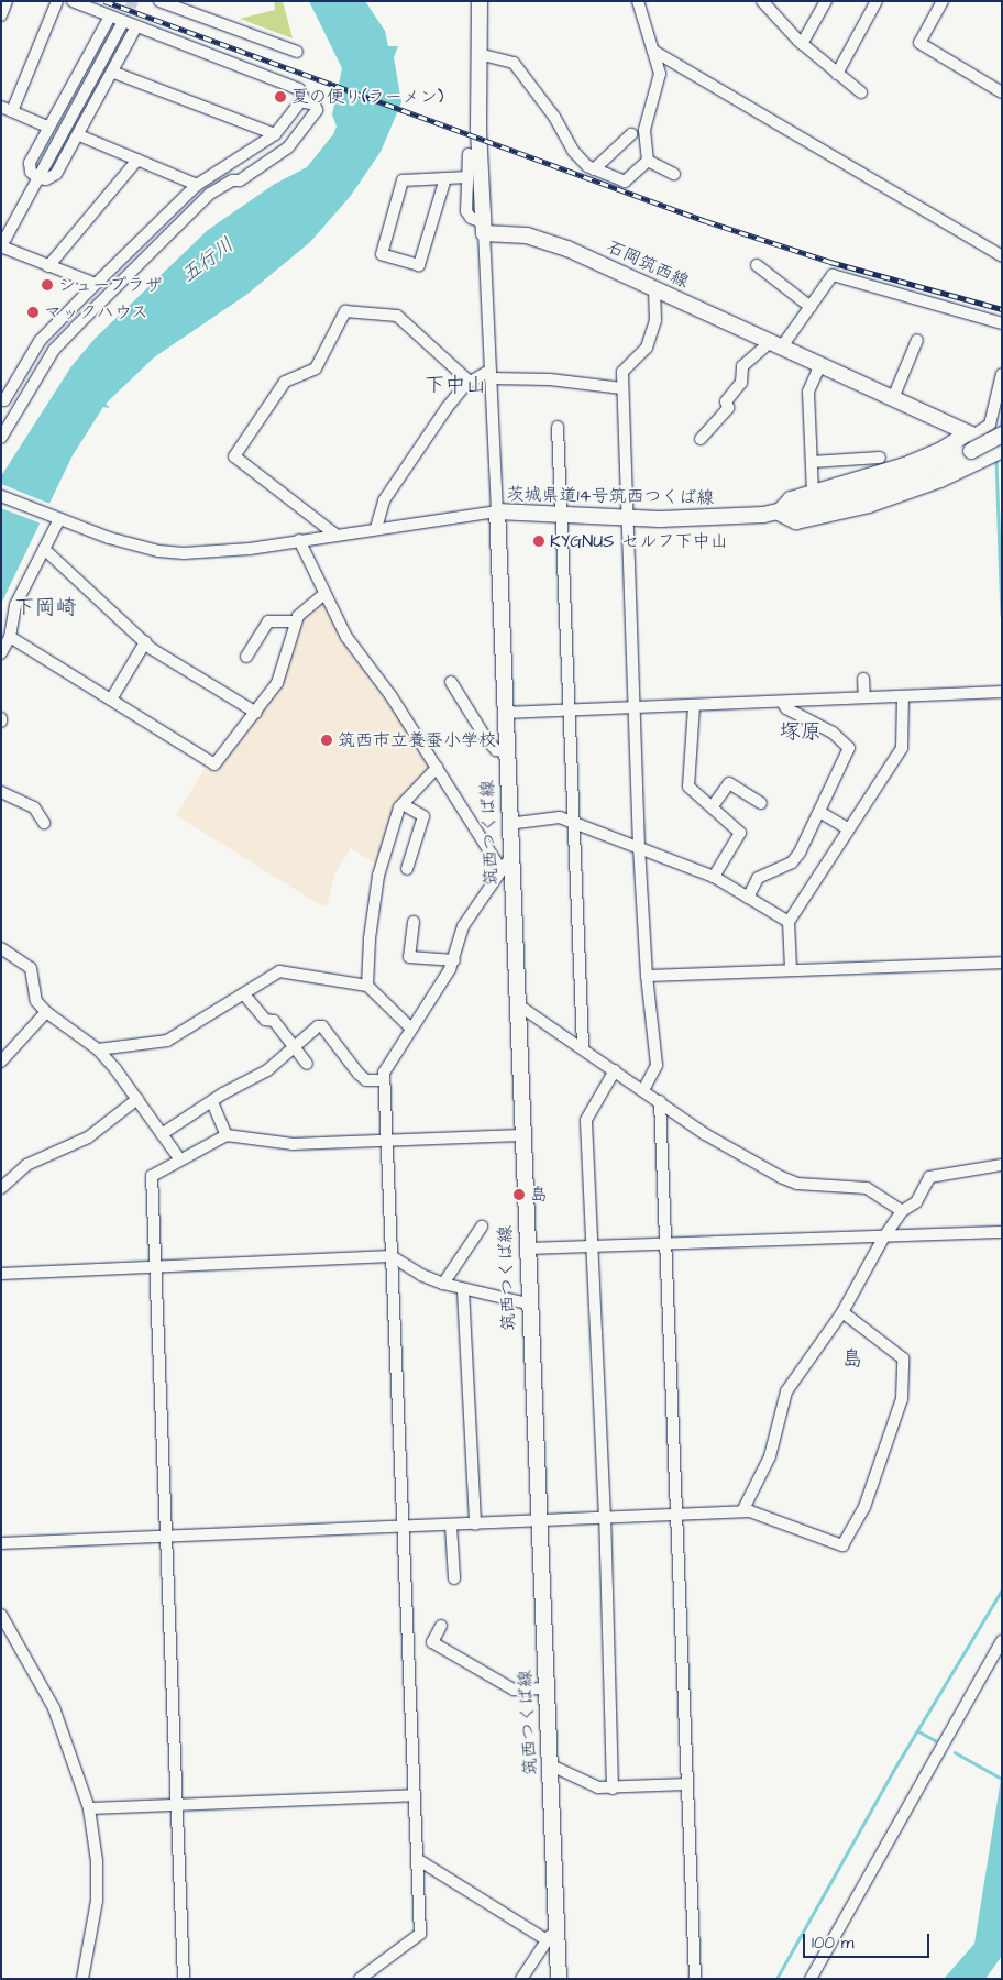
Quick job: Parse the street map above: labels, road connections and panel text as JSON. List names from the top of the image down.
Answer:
{
  "streets": {
    "main road": ["石岡筑西線", "茨城県道14号筑西つくば線", "筑西つくば線"]
  },
  "crossings": [
    ["茨城県道14号筑西つくば線", "筑西つくば線"]
  ],
  "districts": [
    "下中山",
    "下岡崎",
    "塚原",
    "島"
  ],
  "water": ["五行川"],
  "places": [
    "夏の便り(ラーメン)",
    "シュープラザ",
    "マックハウス",
    "KYGNUS セルフ下中山",
    "筑西市立養蚕小学校",
    "島"
  ],
  "scale_bar": "100 m"
}
